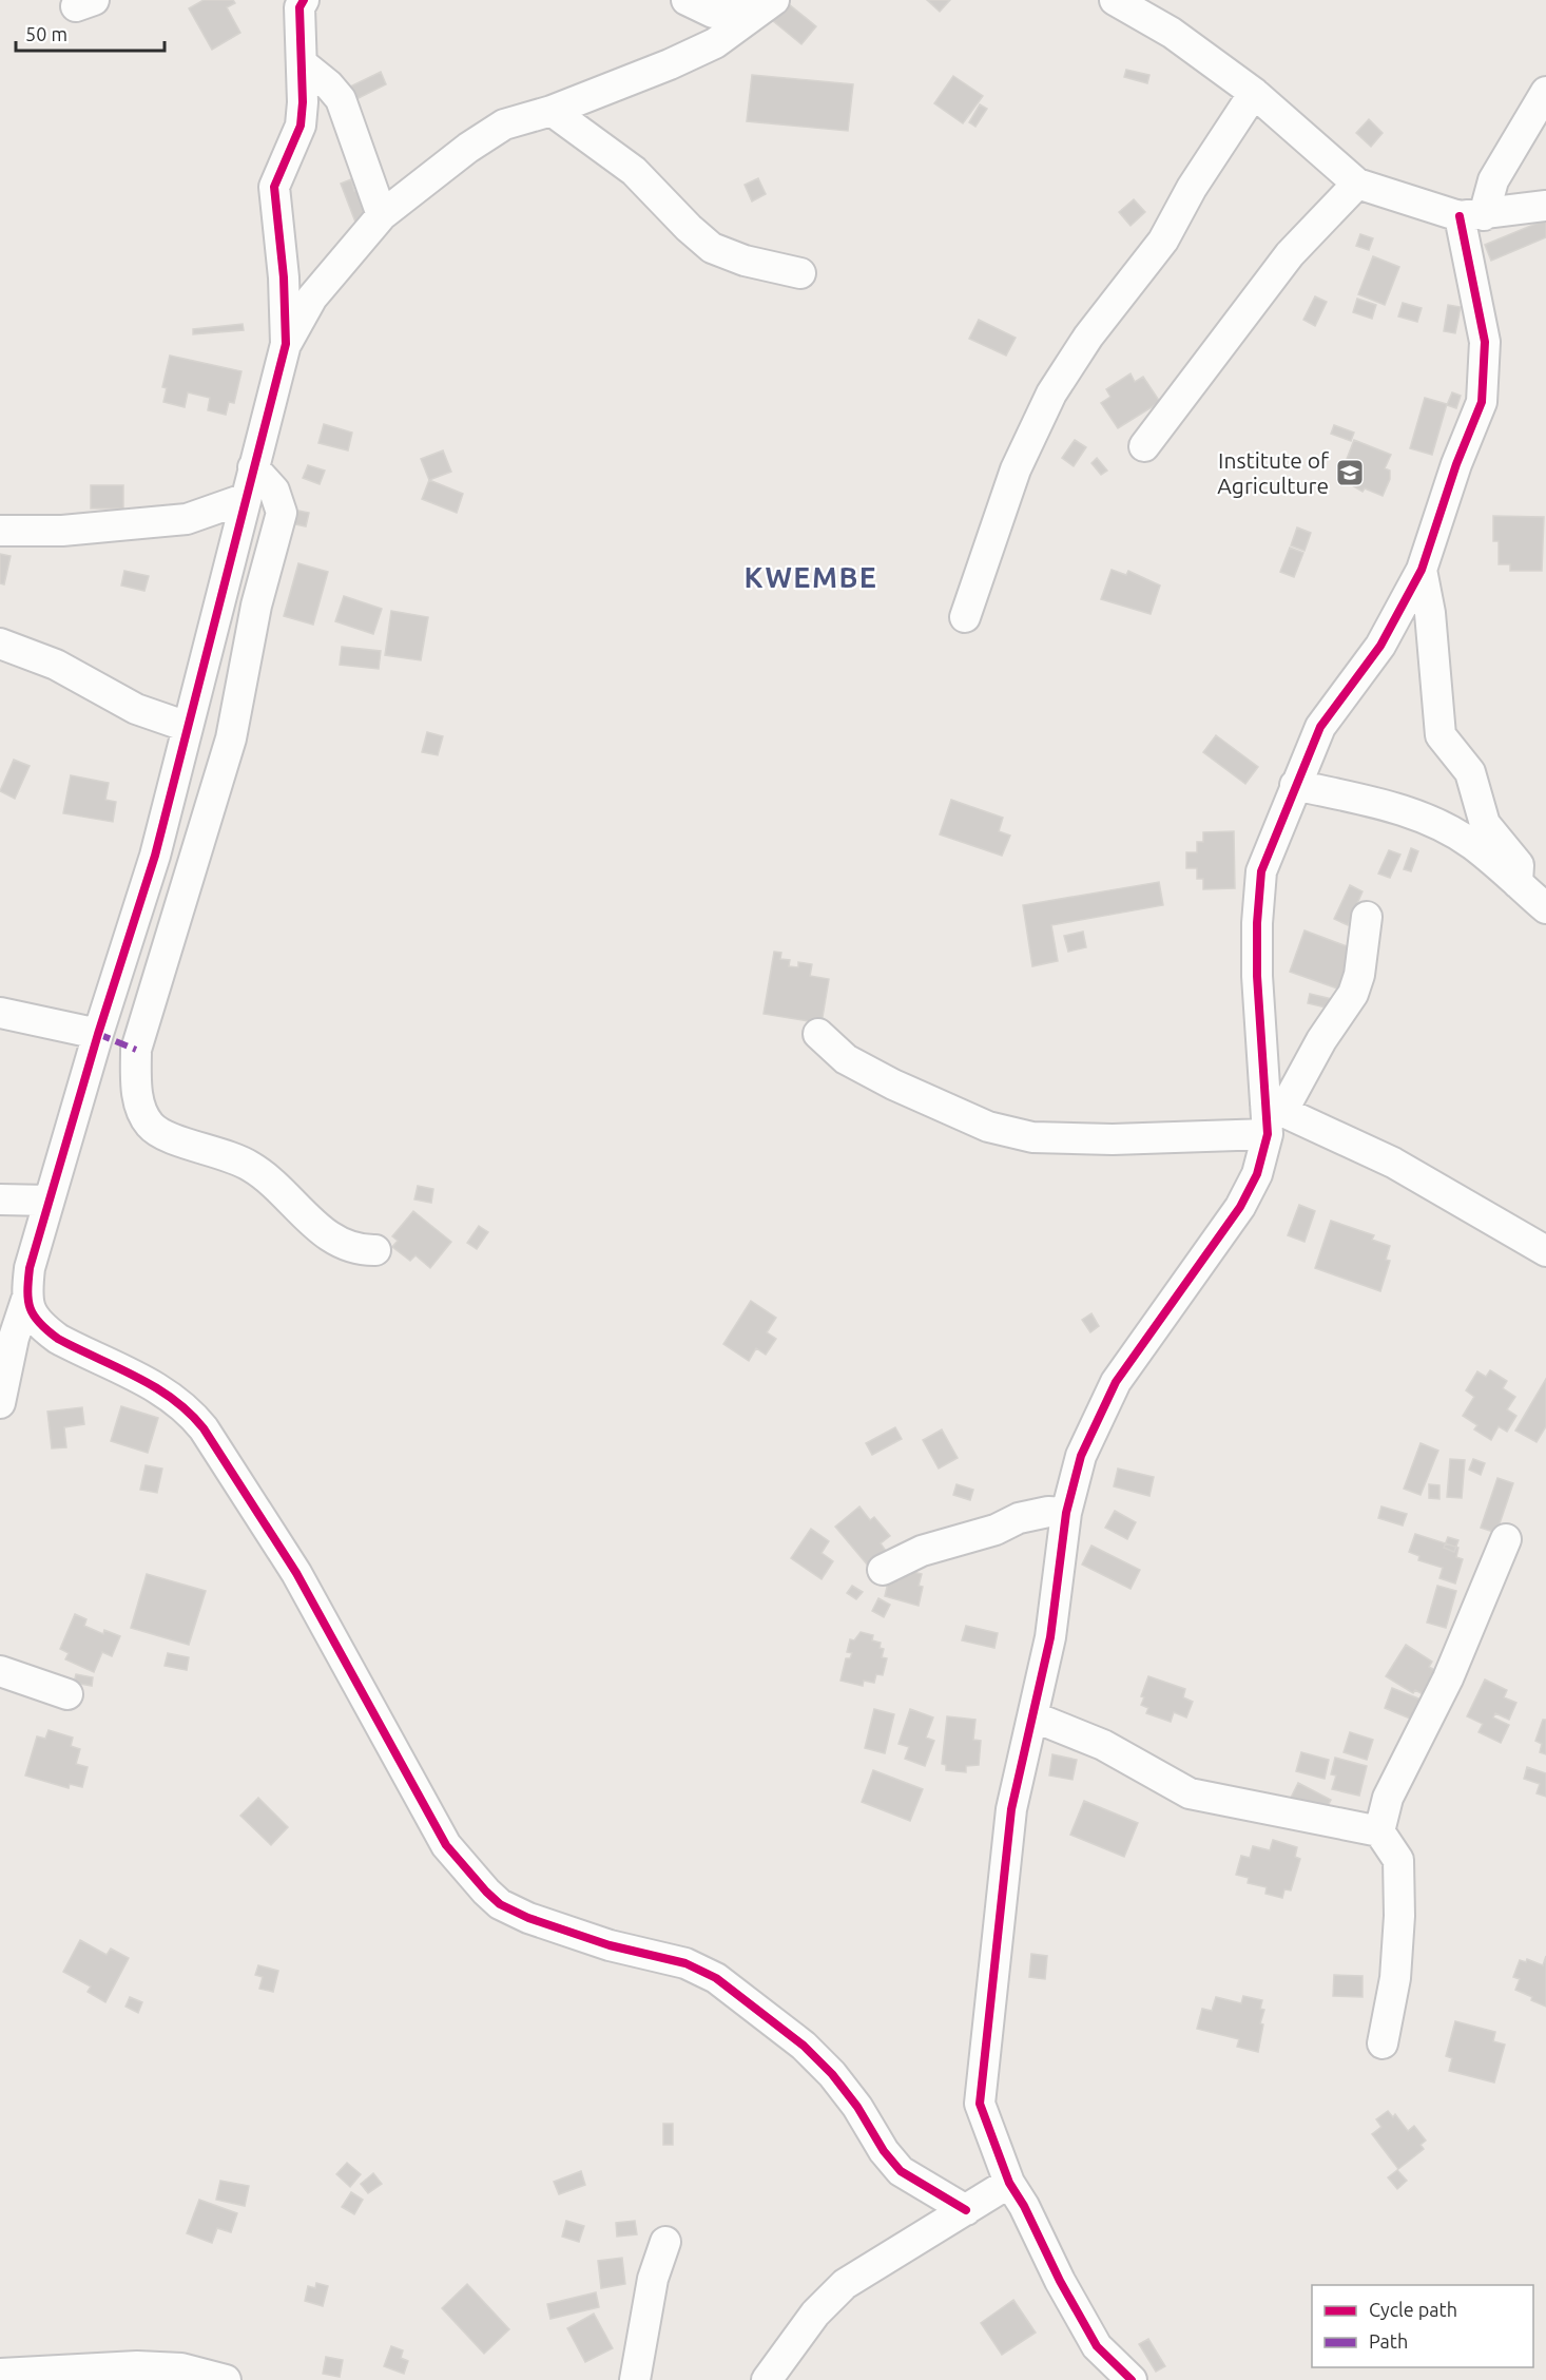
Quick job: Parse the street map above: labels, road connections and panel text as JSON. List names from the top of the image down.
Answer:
{
  "districts": ["KWEMBE"],
  "places": {
    "school or university": ["Institute of Agriculture"]
  },
  "legend": ["Cycle path", "Path"],
  "scale_bar": "50 m"
}
